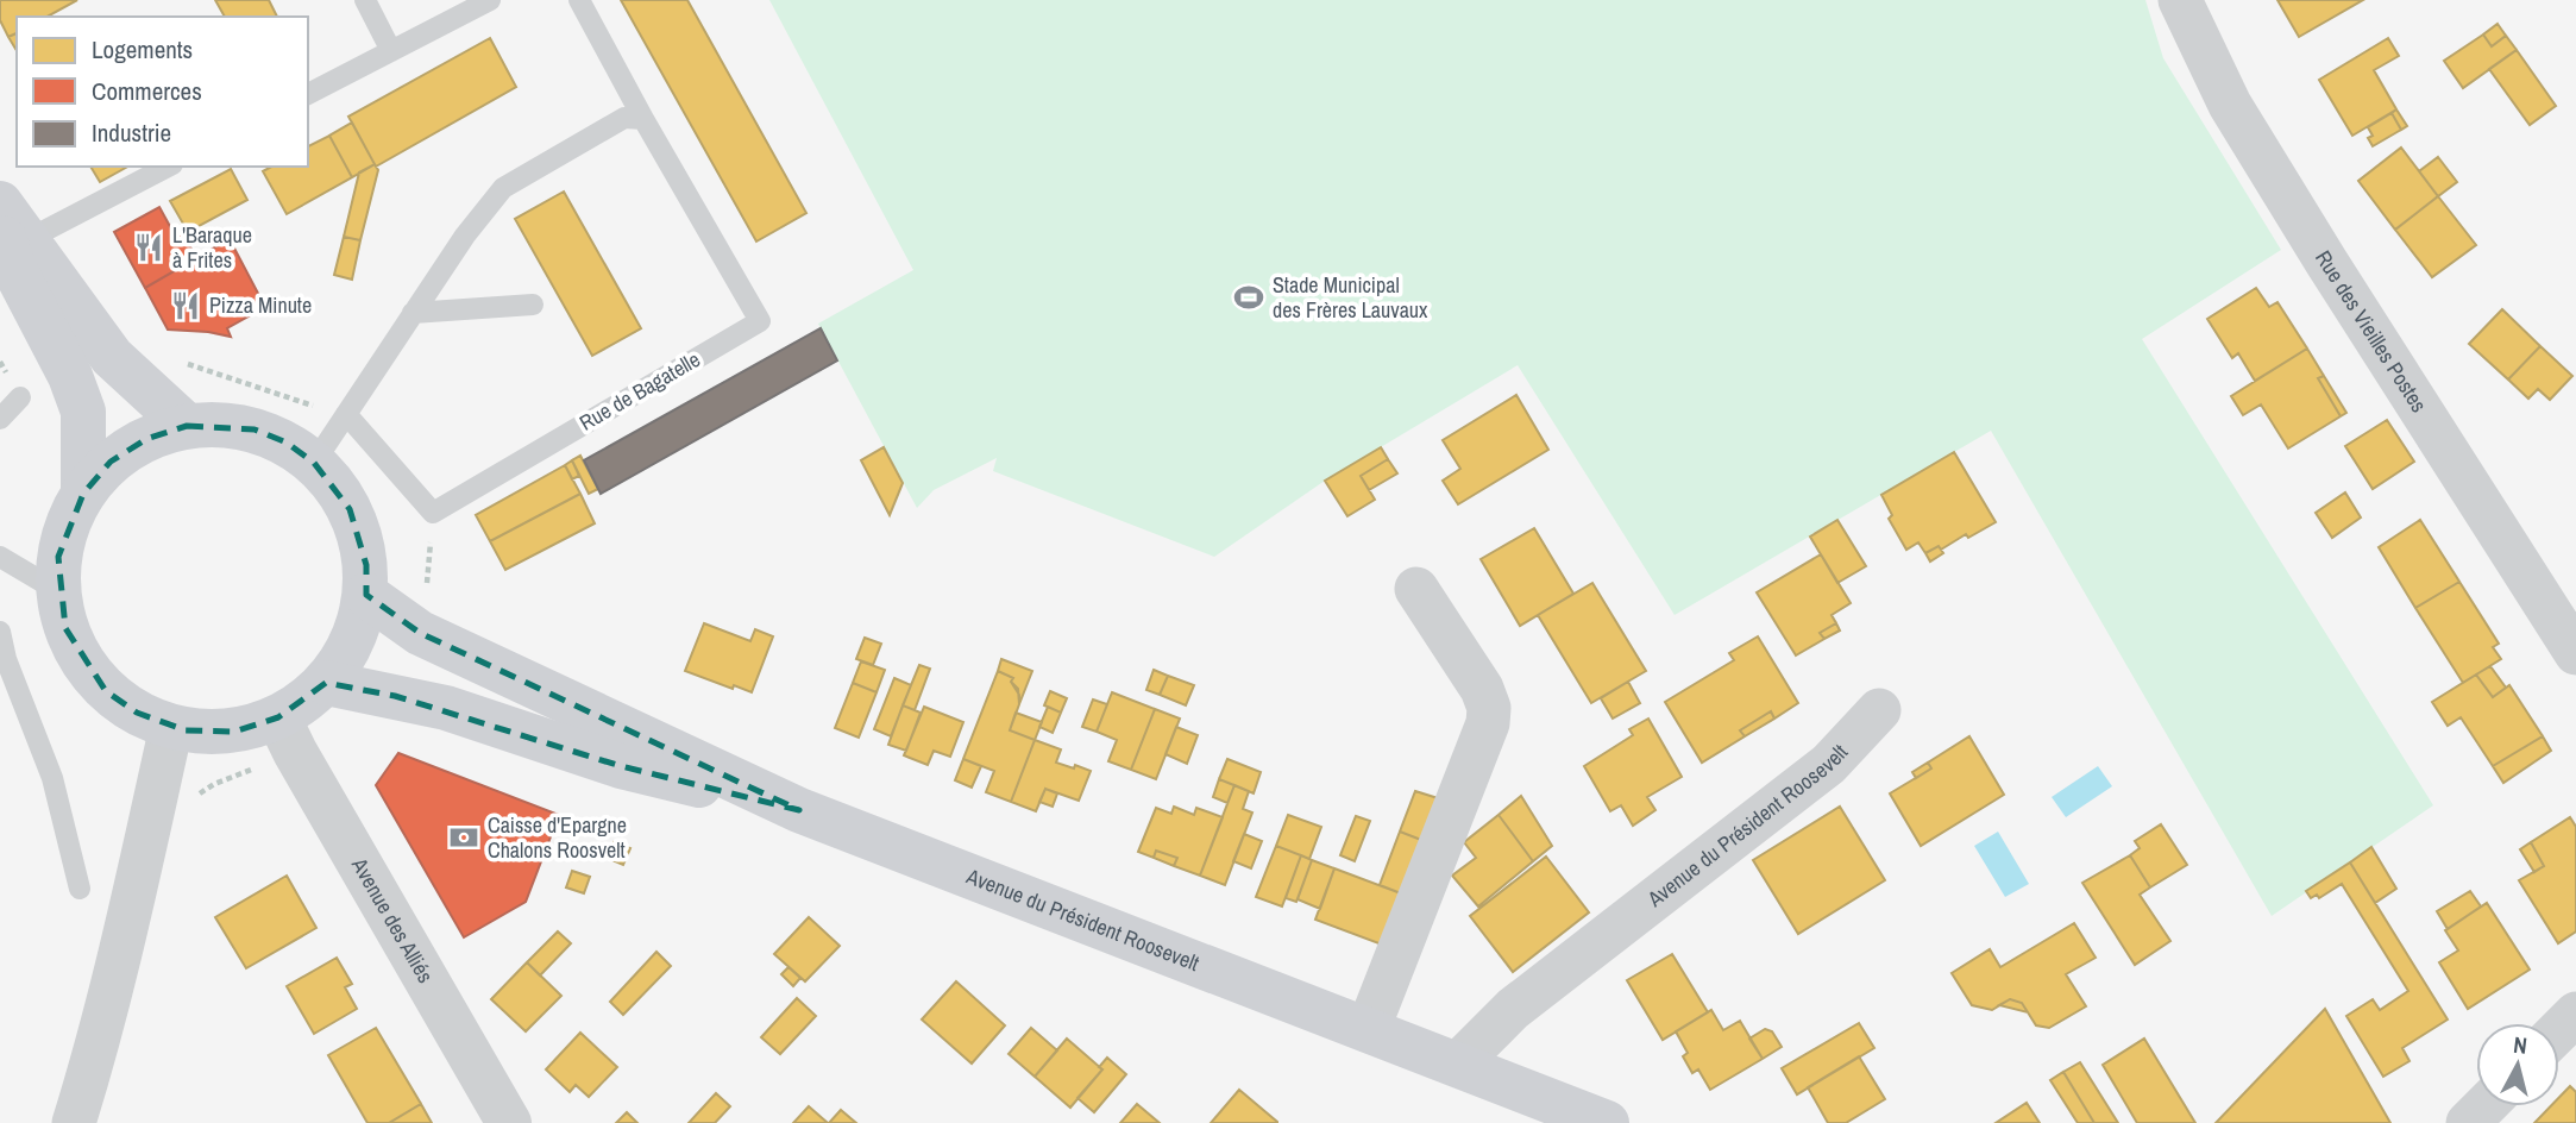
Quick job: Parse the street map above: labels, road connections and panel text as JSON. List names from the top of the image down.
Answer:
{
  "streets": {
    "main road": ["Avenue du Président Roosevelt"],
    "street": ["Rue des Vieilles Postes", "Avenue des Alliés"],
    "lane": ["Rue de Bagatelle"]
  },
  "places": {
    "restaurant": ["L'Baraque à Frites", "Pizza Minute"],
    "sports": ["Stade Municipal des Frères Lauvaux"],
    "bank": ["Caisse d'Epargne Chalons Roosvelt"]
  },
  "legend": ["Logements", "Commerces", "Industrie"],
  "north": "top"
}
